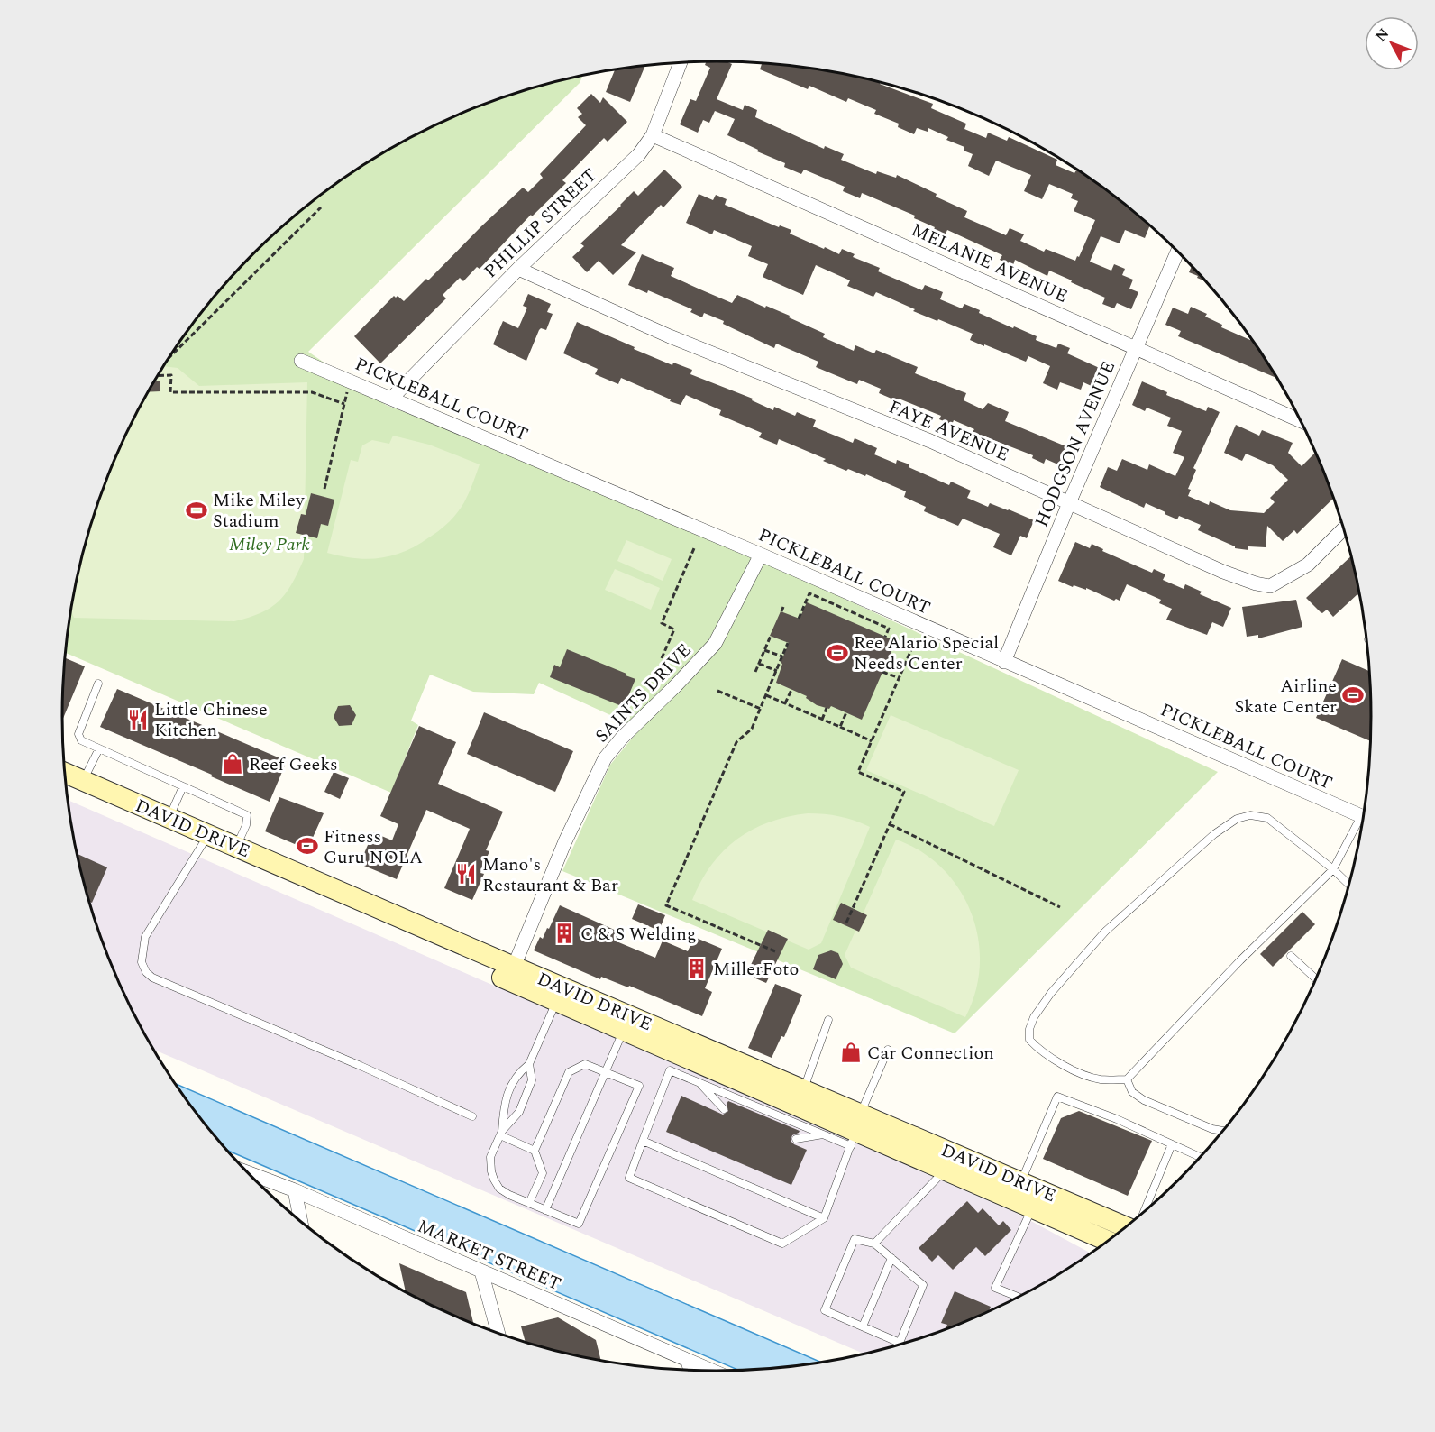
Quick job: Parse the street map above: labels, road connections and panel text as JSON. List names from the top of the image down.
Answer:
{
  "streets": {
    "main road": ["DAVID DRIVE"],
    "street": [
      "PHILLIP STREET",
      "MELANIE AVENUE",
      "PICKLEBALL COURT",
      "FAYE AVENUE",
      "HODGSON AVENUE",
      "SAINTS DRIVE",
      "MARKET STREET"
    ]
  },
  "crossings": [
    ["PHILLIP STREET", "MELANIE AVENUE"],
    ["PHILLIP STREET", "PICKLEBALL COURT"],
    ["PHILLIP STREET", "FAYE AVENUE"],
    ["MELANIE AVENUE", "HODGSON AVENUE"],
    ["PICKLEBALL COURT", "HODGSON AVENUE"],
    ["PICKLEBALL COURT", "SAINTS DRIVE"],
    ["FAYE AVENUE", "HODGSON AVENUE"],
    ["SAINTS DRIVE", "DAVID DRIVE"]
  ],
  "parks": ["Miley Park"],
  "places": {
    "sports": [
      "Mike Miley Stadium",
      "Ree Alario Special Needs Center",
      "Airline Skate Center",
      "Fitness Guru NOLA"
    ],
    "restaurant": ["Little Chinese Kitchen", "Mano's Restaurant & Bar"],
    "shop": ["Reef Geeks", "Car Connection"],
    "building": ["C & S Welding", "MillerFoto"]
  },
  "north": "top left"
}
